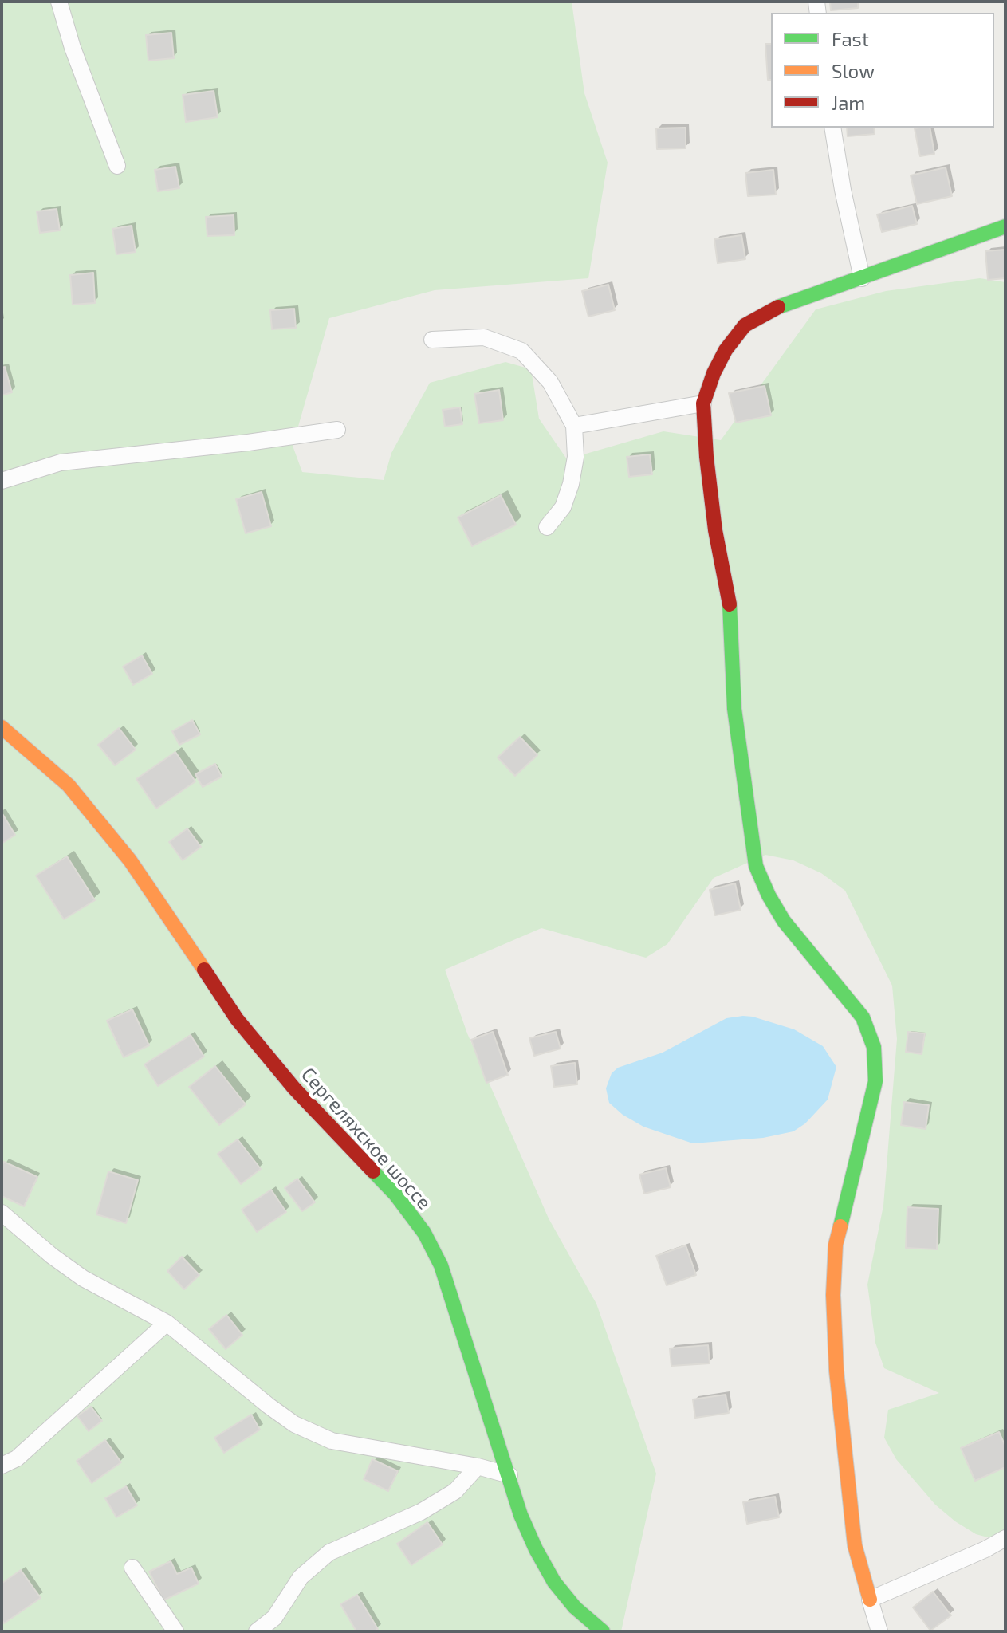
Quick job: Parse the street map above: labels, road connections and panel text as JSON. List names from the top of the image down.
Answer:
{
  "streets": {
    "street": ["Сергеляхское шоссе"]
  },
  "legend": ["Fast", "Slow", "Jam"]
}
